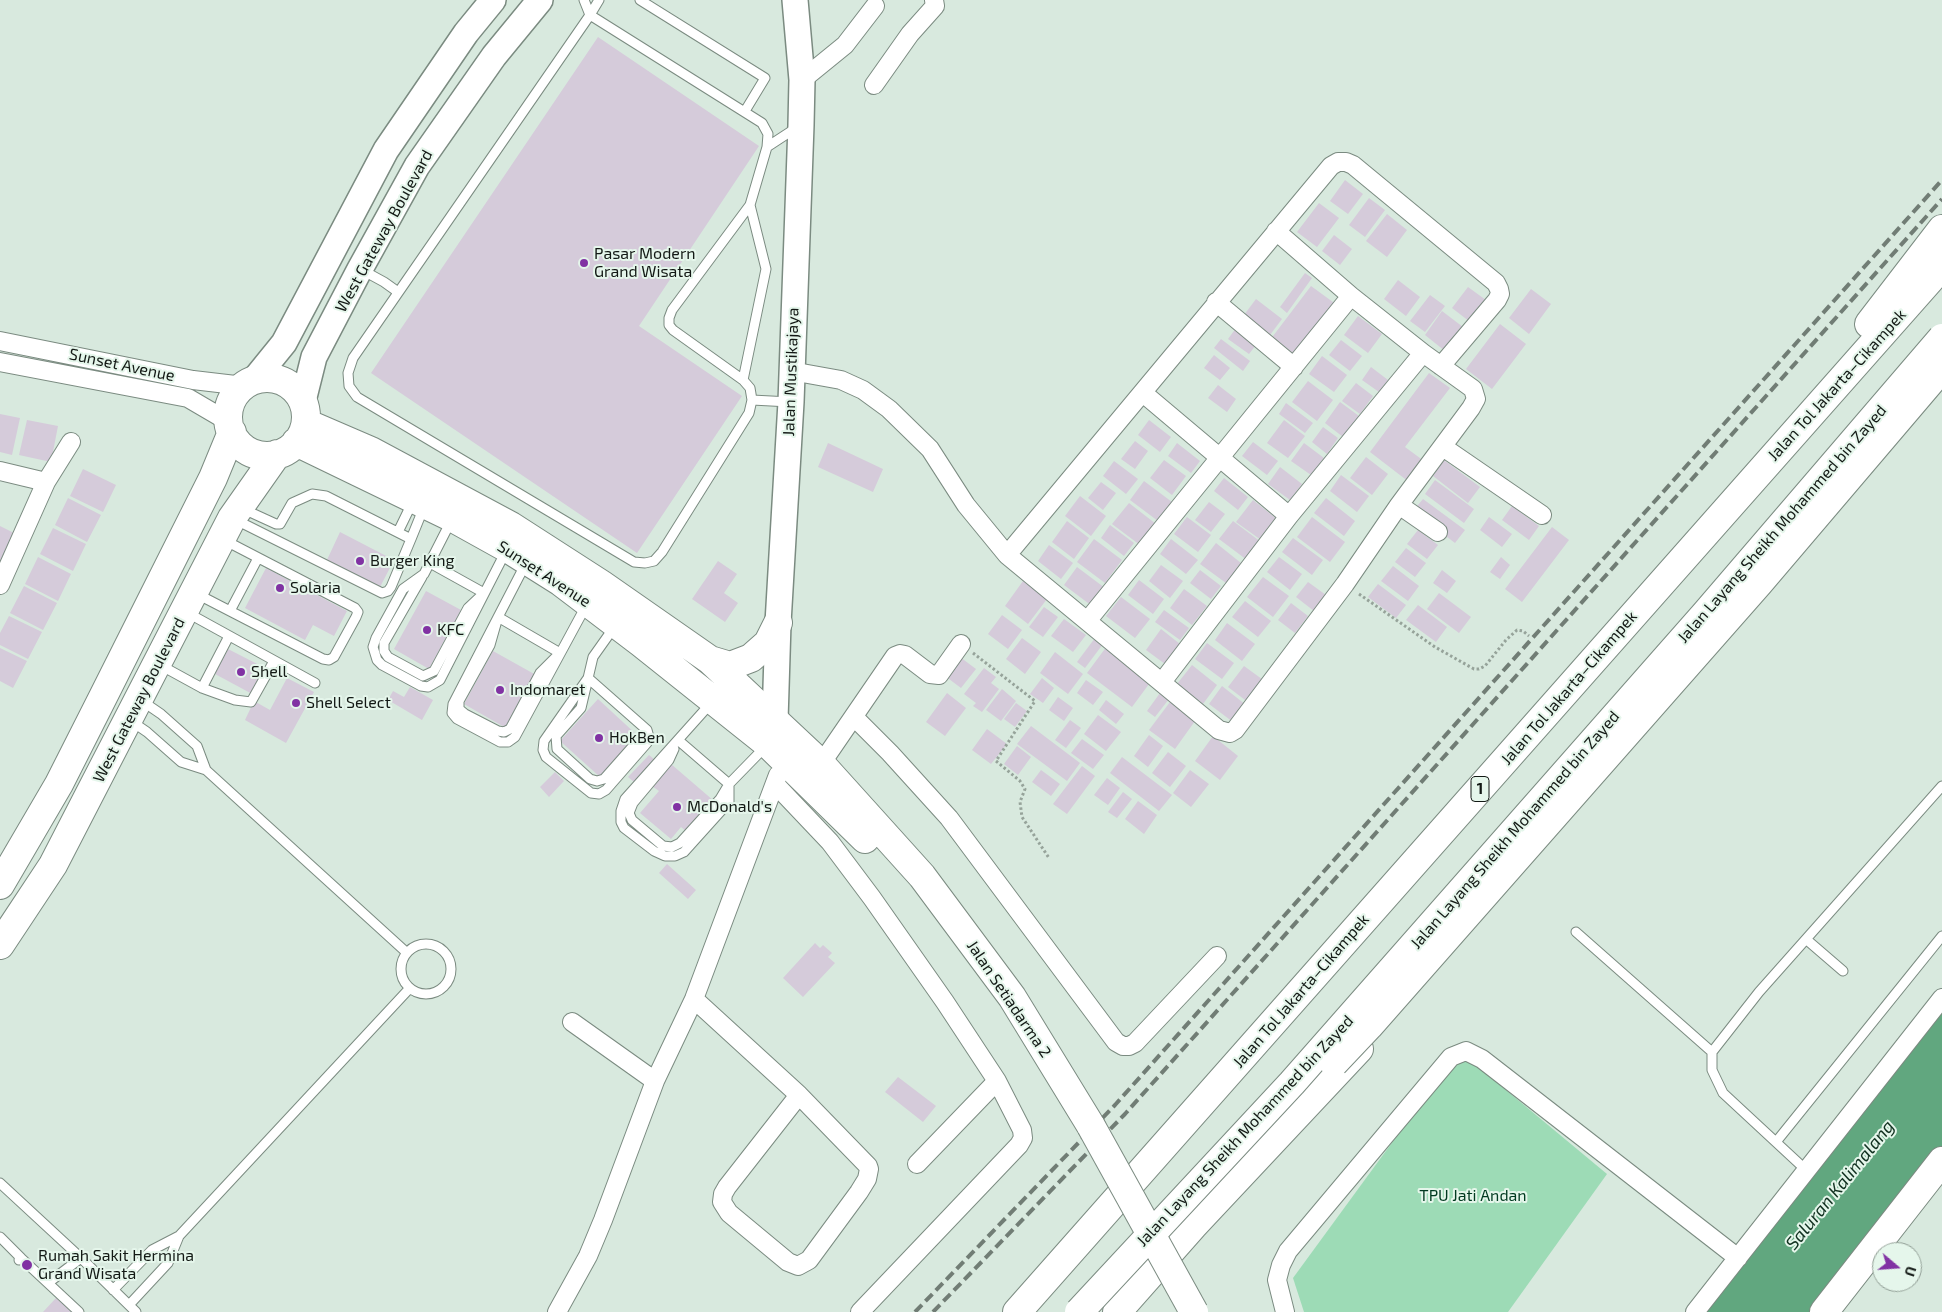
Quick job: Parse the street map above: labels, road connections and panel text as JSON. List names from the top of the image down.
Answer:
{
  "streets": {
    "main road": [
      "West Gateway Boulevard",
      "Sunset Avenue",
      "Jalan Mustikajaya",
      "Jalan Tol Jakarta–Cikampek",
      "Jalan Layang Sheikh Mohammed bin Zayed",
      "1",
      "Jalan Setiadarma 2"
    ]
  },
  "crossings": [
    ["West Gateway Boulevard", "Sunset Avenue"],
    ["Sunset Avenue", "Jalan Mustikajaya"],
    ["Sunset Avenue", "Jalan Setiadarma 2"],
    ["Jalan Mustikajaya", "Jalan Setiadarma 2"]
  ],
  "water": ["Saluran Kalimalang"],
  "parks": ["TPU Jati Andan"],
  "places": [
    "Pasar Modern Grand Wisata",
    "Burger King",
    "Solaria",
    "KFC",
    "Shell",
    "Indomaret",
    "Shell Select",
    "HokBen",
    "McDonald's",
    "Rumah Sakit Hermina Grand Wisata"
  ],
  "north": "right"
}
